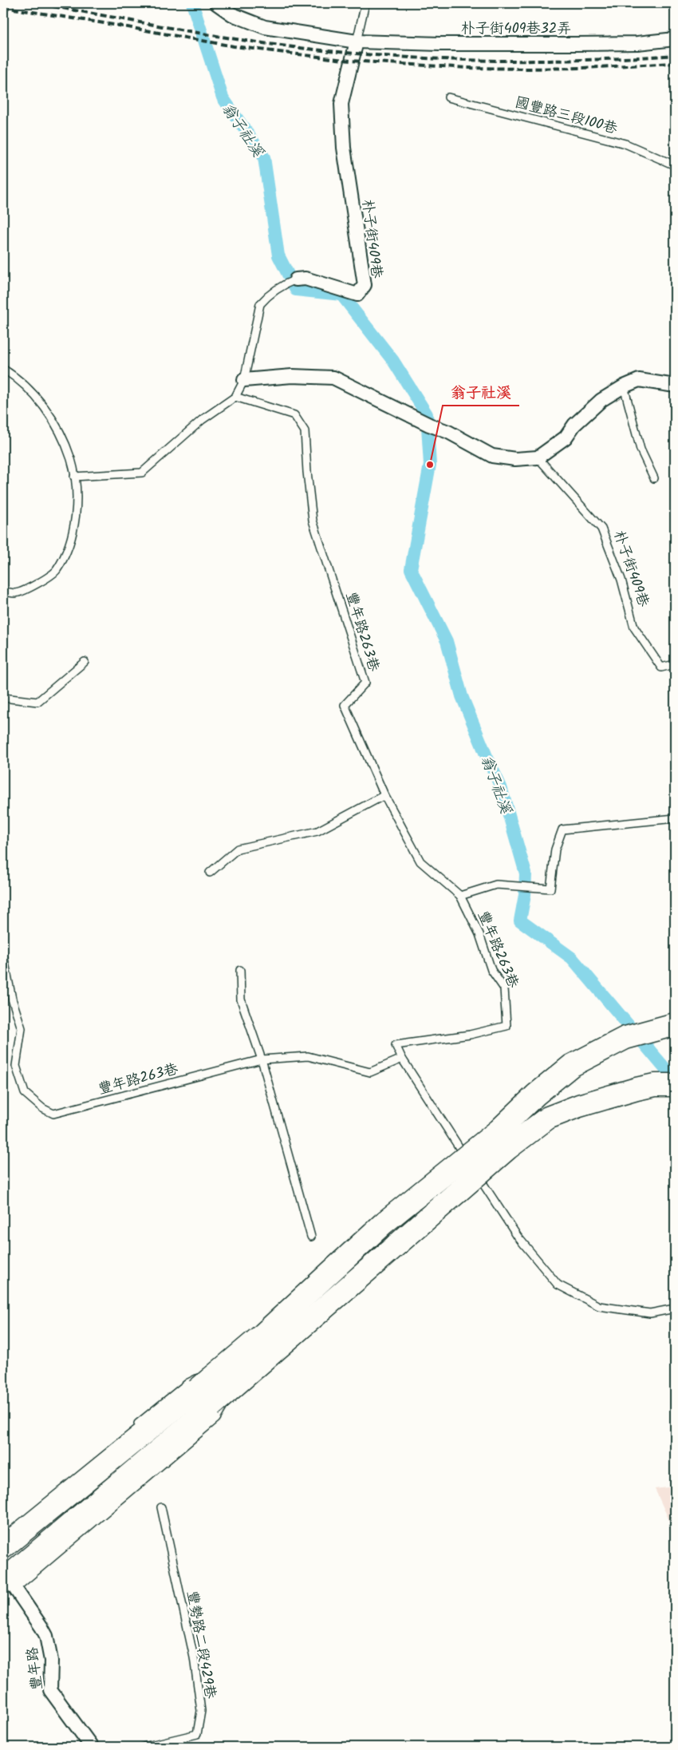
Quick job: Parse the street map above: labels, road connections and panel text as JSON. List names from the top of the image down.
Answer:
{
  "streets": {
    "street": ["朴子街409巷32弄", "朴子街409巷", "豐年路"],
    "lane": ["國豐路三段100巷", "豐年路263巷", "豐勢路二段429巷"]
  },
  "crossings": [
    ["朴子街409巷32弄", "朴子街409巷"],
    ["朴子街409巷", "豐年路263巷"]
  ],
  "water": ["翁子社溪"],
  "places": ["翁子社溪"]
}
